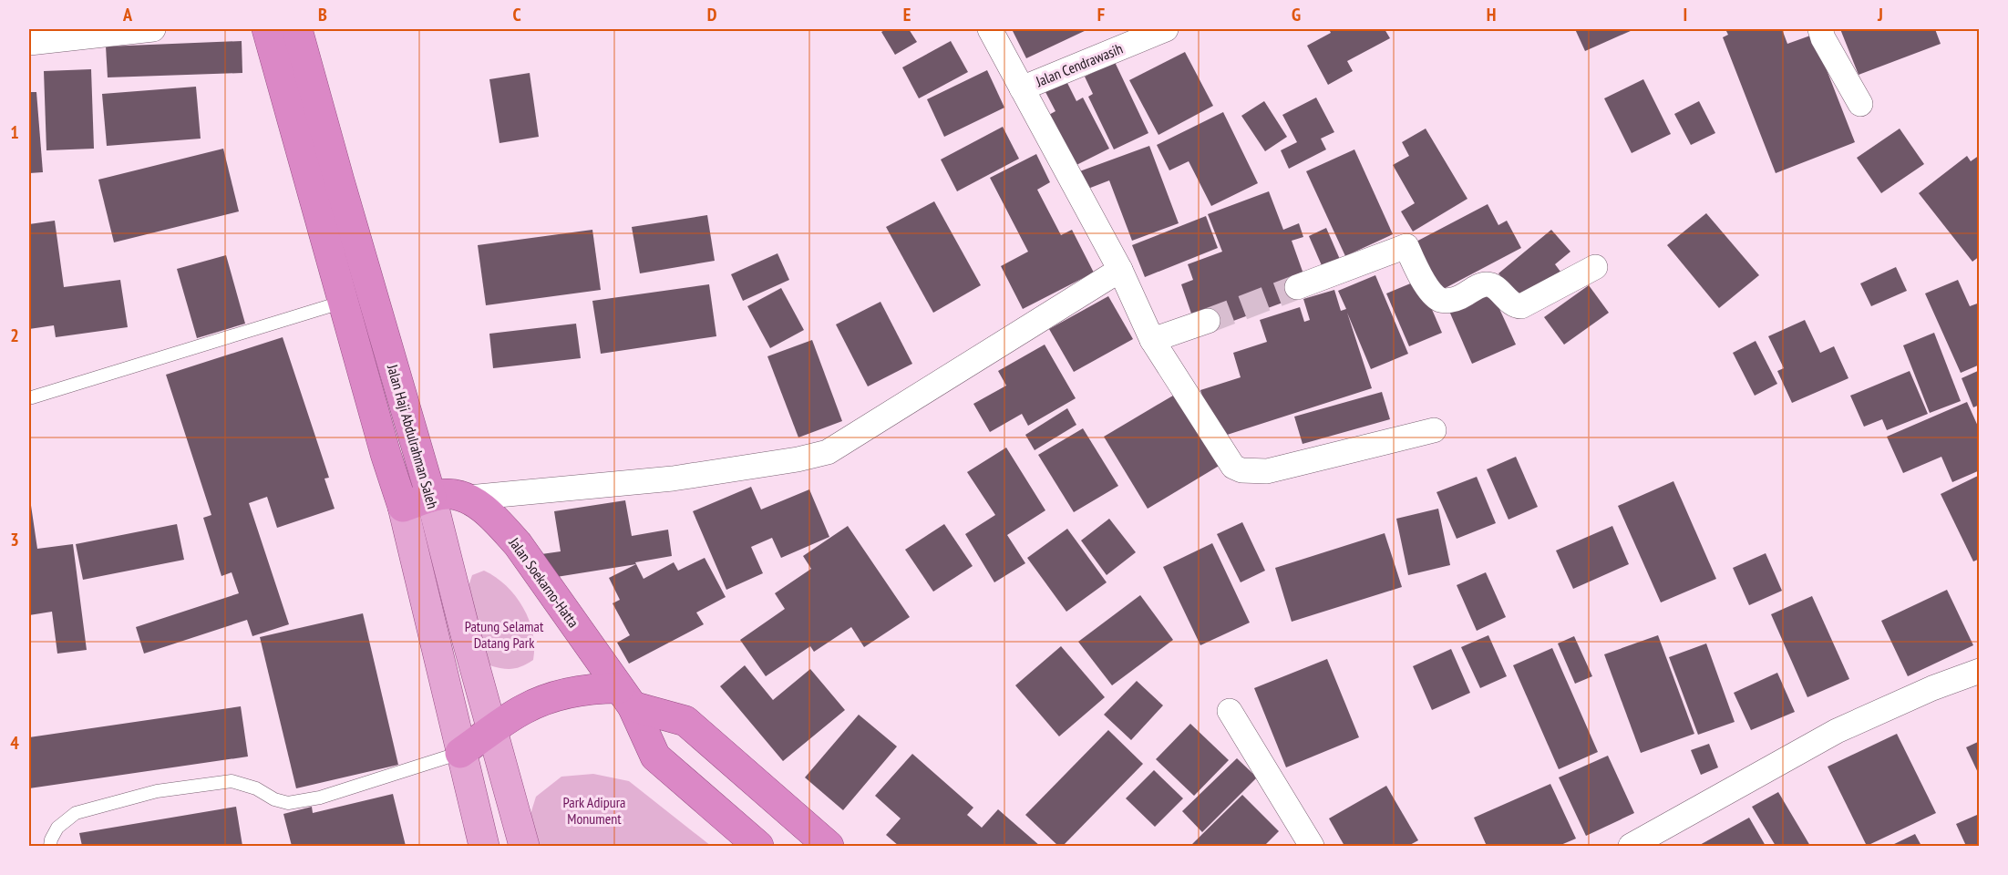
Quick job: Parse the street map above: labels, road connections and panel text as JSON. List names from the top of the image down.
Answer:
{
  "streets": {
    "highway": ["Jalan Haji Abdulrahman Saleh", "Jalan Soekarno-Hatta"],
    "street": ["Jalan Cendrawasih"]
  },
  "parks": ["Patung Selamat Datang Park", "Park Adipura Monument"],
  "grid": {
    "columns": [
      "A",
      "B",
      "C",
      "D",
      "E",
      "F",
      "G",
      "H",
      "I",
      "J"
    ],
    "rows": [
      "1",
      "2",
      "3",
      "4"
    ]
  }
}
